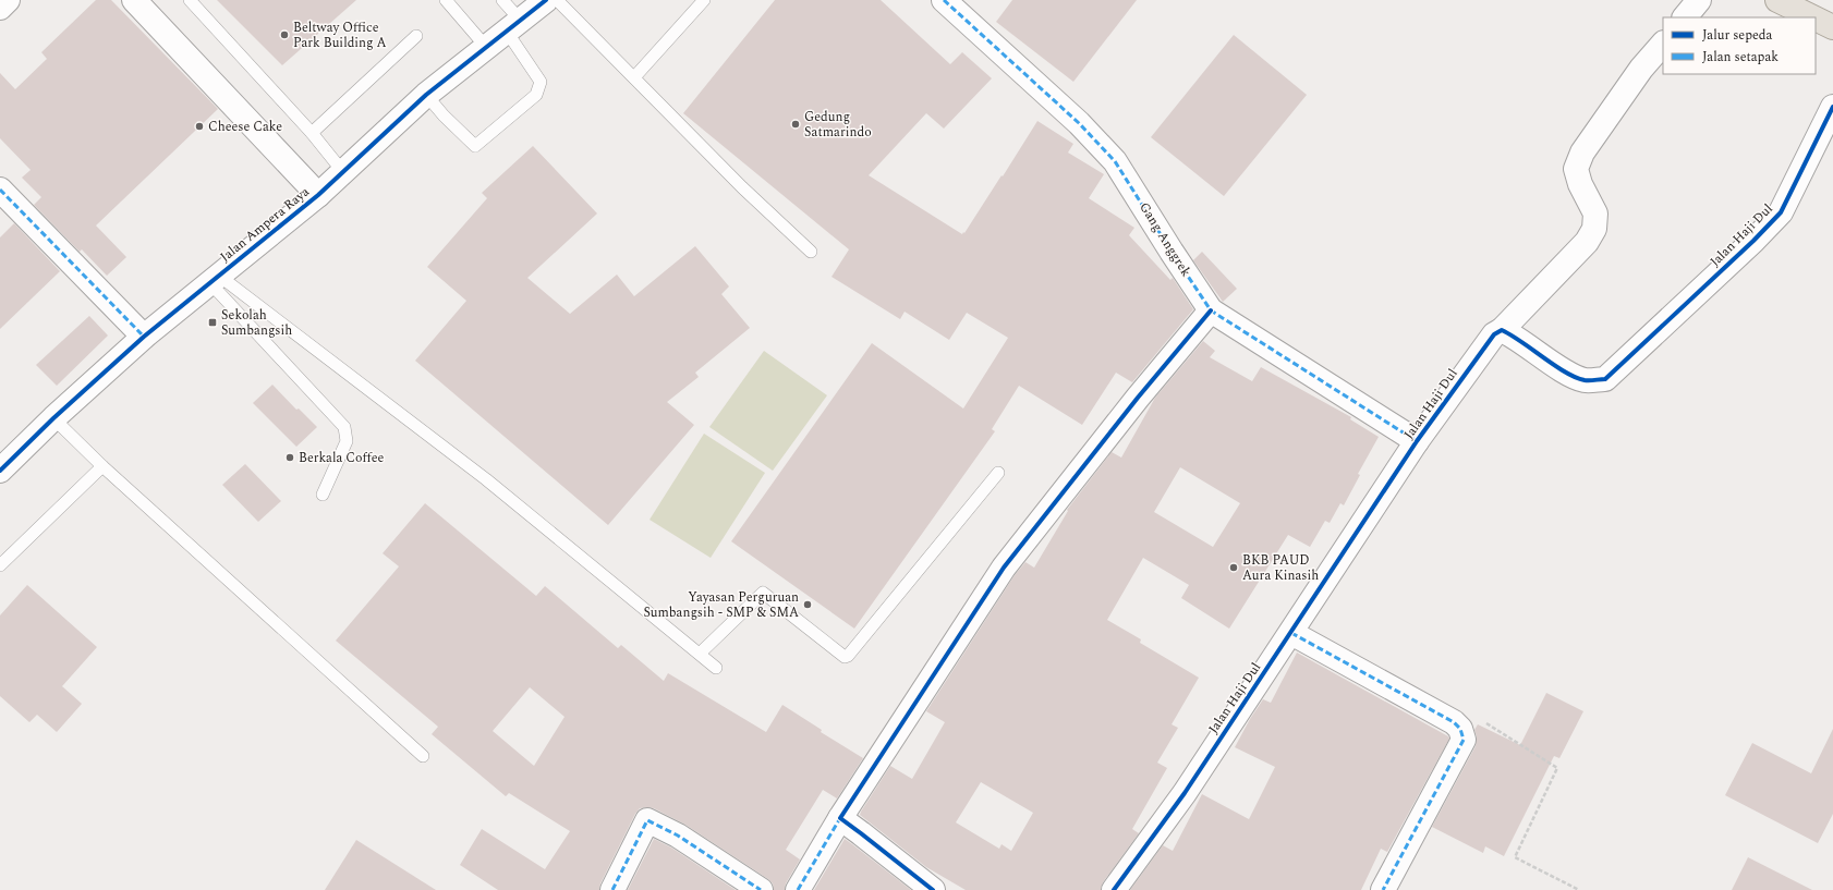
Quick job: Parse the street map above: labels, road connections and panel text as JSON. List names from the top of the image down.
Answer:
{
  "streets": {
    "street": ["Jalan Ampera Raya", "Jalan Haji Dul", "Gang Anggrek"]
  },
  "crossings": [
    ["Jalan Haji Dul", "Gang Anggrek"]
  ],
  "places": {
    "other": [
      "Beltway Office Park Building A",
      "Gedung Satmarindo",
      "Cheese Cake",
      "Berkala Coffee",
      "BKB PAUD Aura Kinasih",
      "Yayasan Perguruan Sumbangsih - SMP & SMA"
    ],
    "transit": ["Sekolah Sumbangsih"]
  },
  "legend": ["Jalur sepeda", "Jalan setapak"]
}
